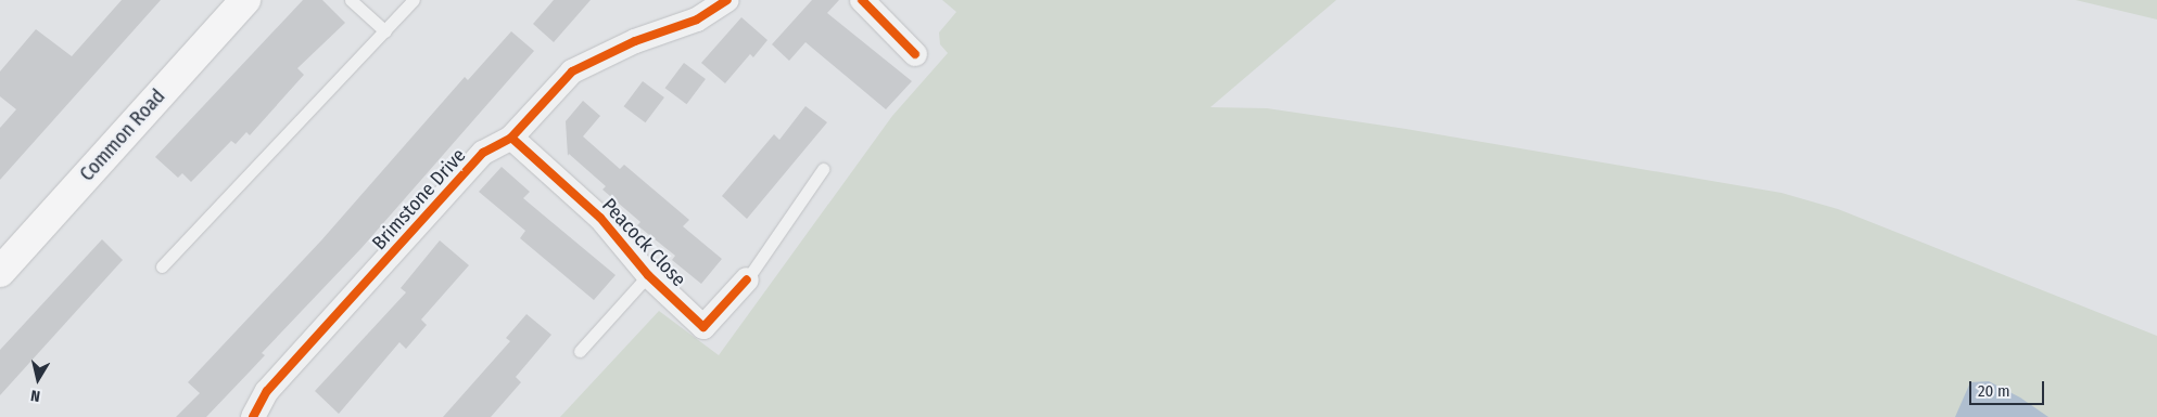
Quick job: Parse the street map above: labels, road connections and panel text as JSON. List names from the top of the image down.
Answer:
{
  "streets": {
    "main road": ["Common Road"],
    "street": ["Brimstone Drive", "Peacock Close"]
  },
  "crossings": [
    ["Brimstone Drive", "Peacock Close"]
  ],
  "scale_bar": "20 m",
  "north": "bottom"
}
